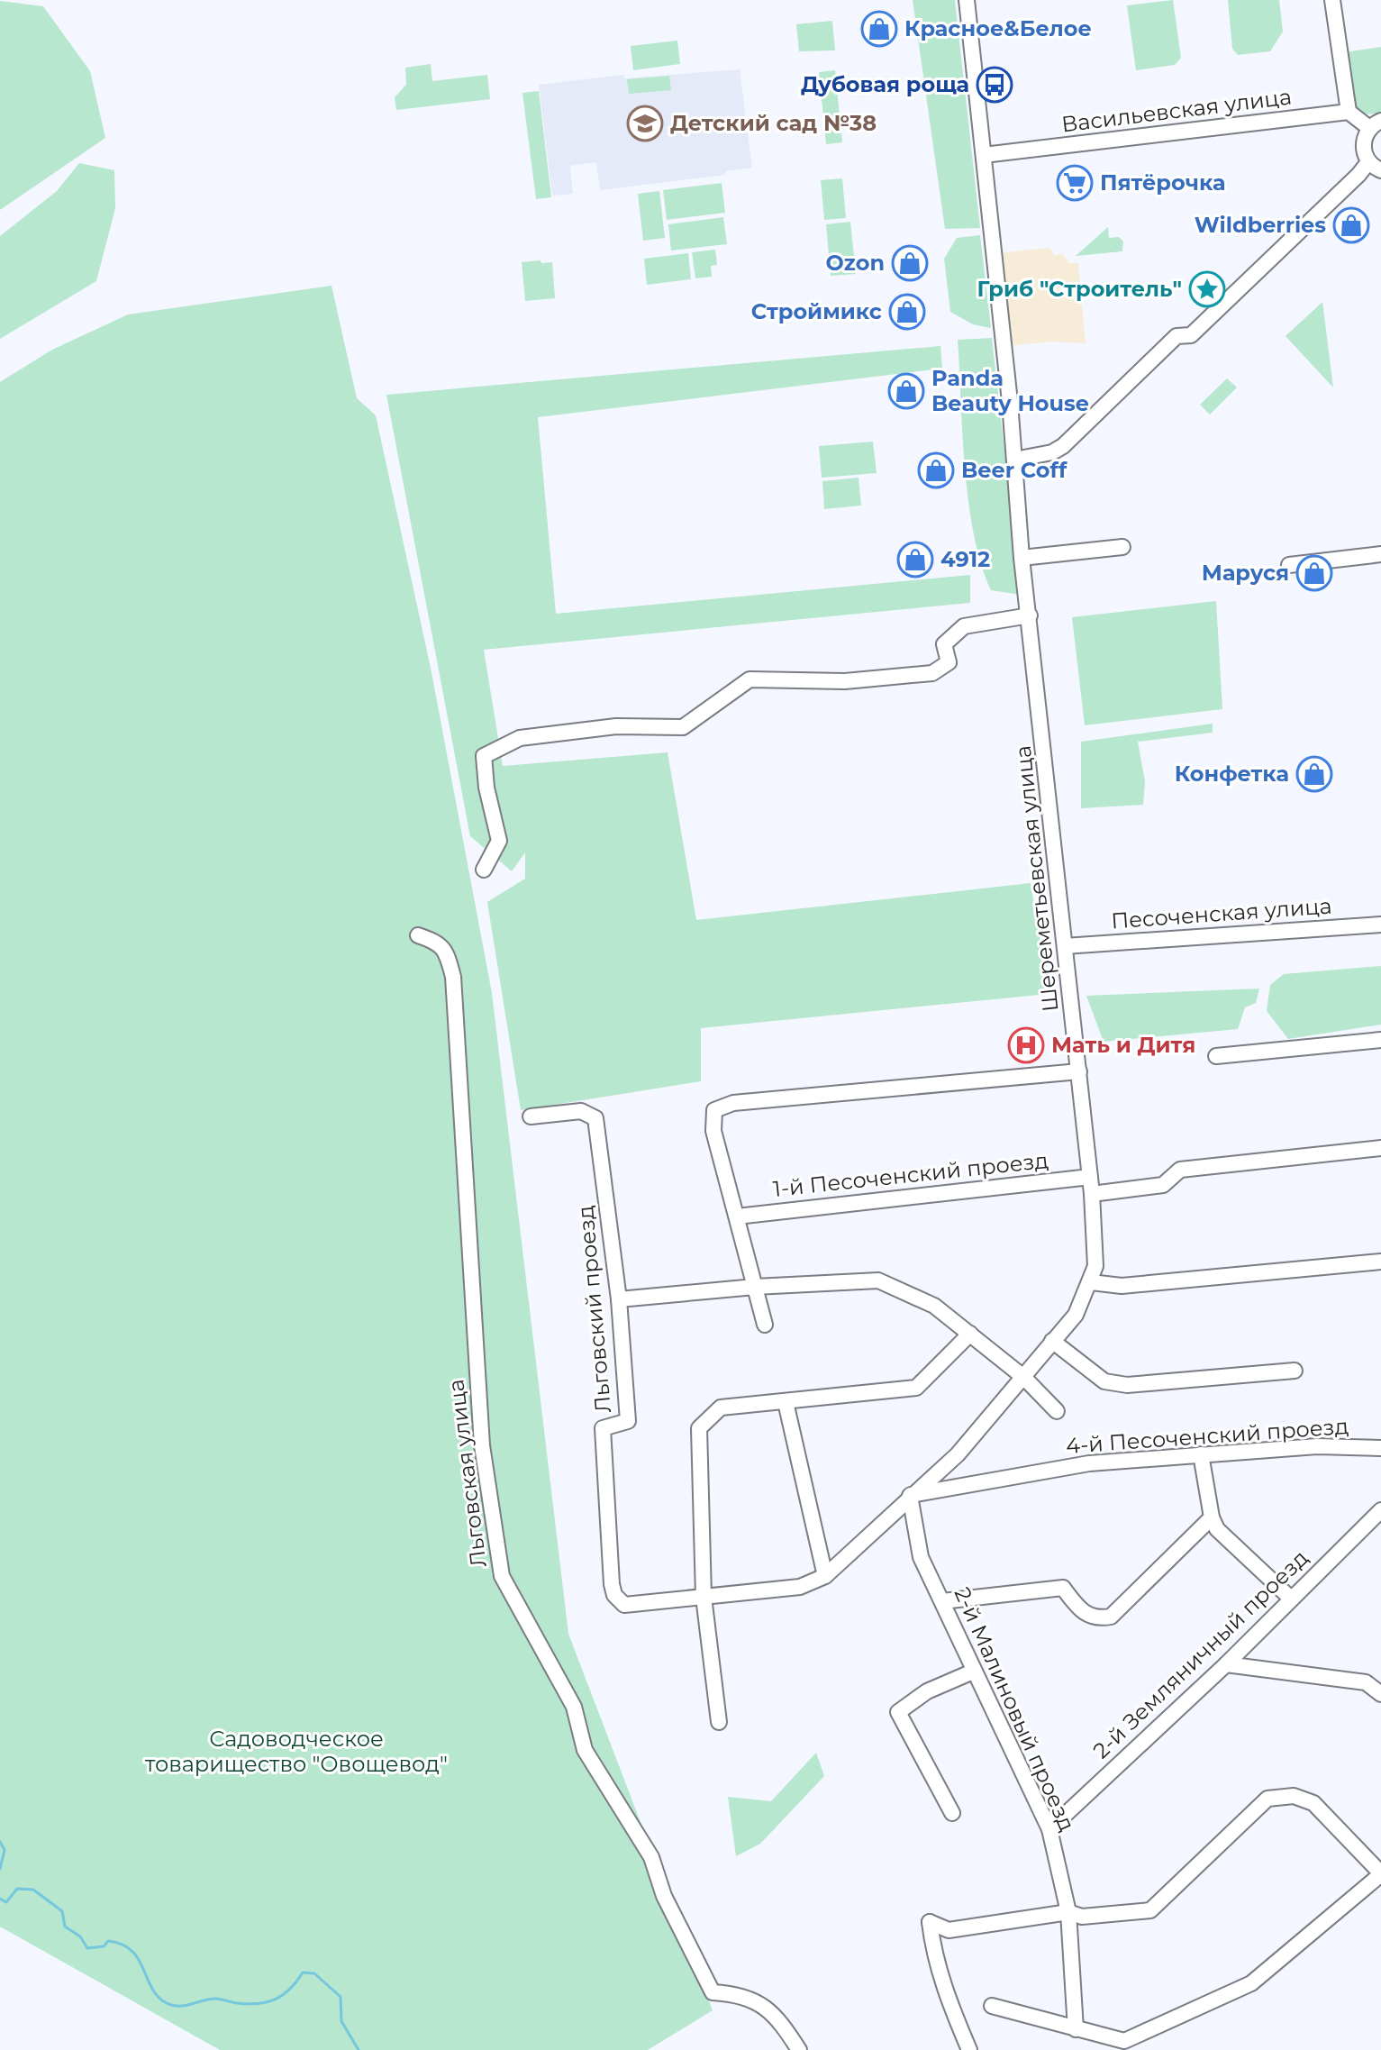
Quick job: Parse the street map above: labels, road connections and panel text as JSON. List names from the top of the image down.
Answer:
{
  "streets": {
    "street": [
      "Васильевская улица",
      "Шереметьевская улица",
      "Песоченская улица",
      "1-й Песоченский проезд",
      "Льговский проезд",
      "4-й Песоченский проезд",
      "Льговская улица",
      "2-й Земляничный проезд",
      "2-й Малиновый проезд"
    ]
  },
  "crossings": [
    ["Васильевская улица", "Шереметьевская улица"],
    ["Шереметьевская улица", "Песоченская улица"],
    ["Шереметьевская улица", "1-й Песоченский проезд"],
    ["Шереметьевская улица", "Льговский проезд"],
    ["Шереметьевская улица", "4-й Песоченский проезд"],
    ["Шереметьевская улица", "2-й Малиновый проезд"],
    ["Льговский проезд", "4-й Песоченский проезд"],
    ["4-й Песоченский проезд", "2-й Малиновый проезд"],
    ["2-й Земляничный проезд", "2-й Малиновый проезд"]
  ],
  "parks": ["Садоводческое товарищество \"Овощевод\""],
  "places": {
    "shop": [
      "Красное&Белое",
      "Wildberries",
      "Ozon",
      "Строймикс",
      "Panda Beauty House",
      "Beer Coff",
      "4912",
      "Маруся",
      "Конфетка"
    ],
    "bus stop": ["Дубовая роща"],
    "school or university": ["Детский сад №38"],
    "supermarket": ["Пятёрочка"],
    "place": ["Гриб \"Строитель\""],
    "hospital": ["Мать и Дитя"]
  }
}
